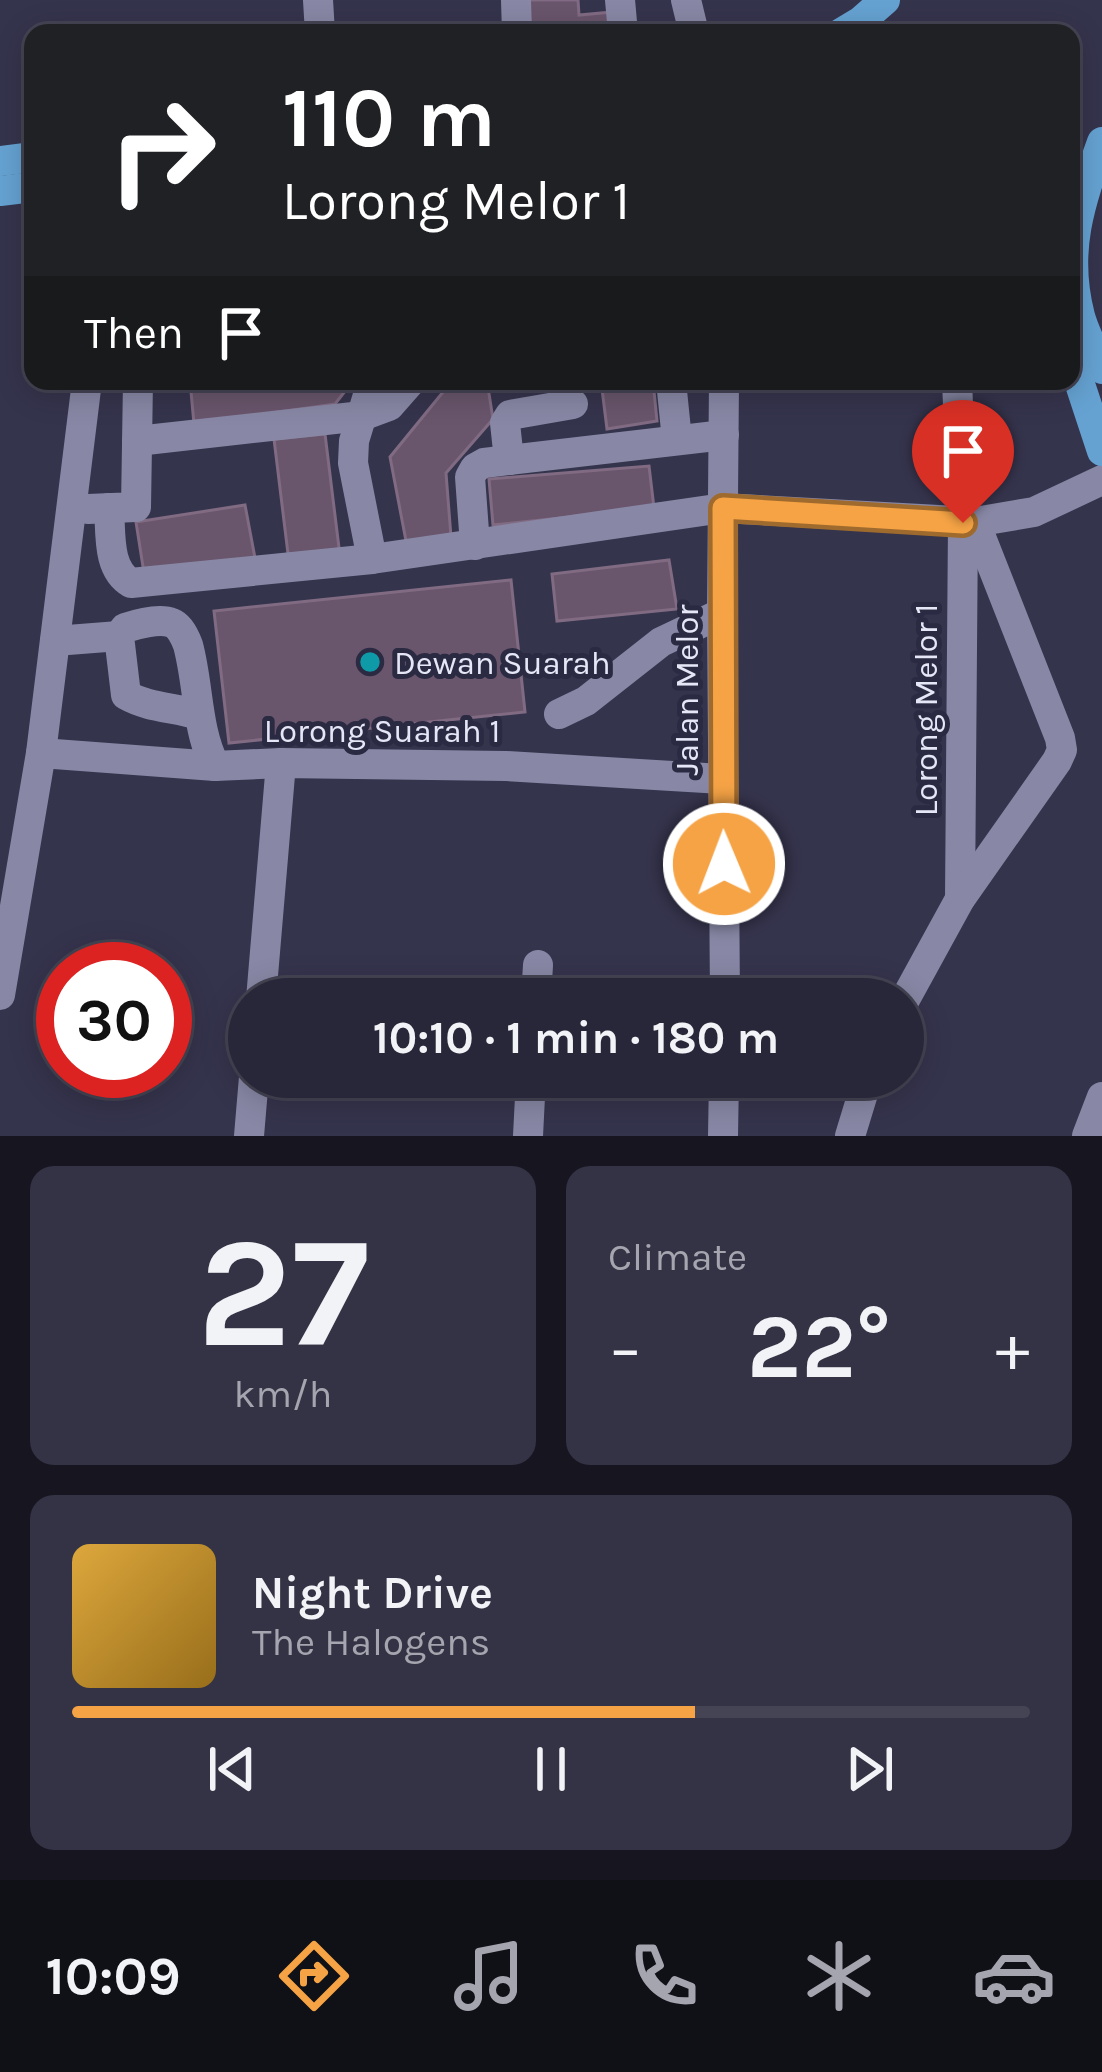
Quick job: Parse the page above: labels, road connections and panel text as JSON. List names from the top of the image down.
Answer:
{
  "streets": {
    "street": ["Jalan Melor", "Lorong Melor 1", "Lorong Suarah 1"]
  },
  "crossings": [
    ["Jalan Melor", "Lorong Suarah 1"]
  ],
  "places": ["Dewan Suarah"],
  "page": {
    "turn": ["110 m", "Lorong Melor 1"],
    "then": "Then",
    "limit": "30",
    "trip": "10:10 · 1 min · 180 m",
    "tile": [
      ["27", "km/h"],
      "Climate"
    ],
    "heat": ["−", "22°", "+"],
    "song": ["Night Drive", "The Halogens"],
    "tabs": "10:09"
  }
}
